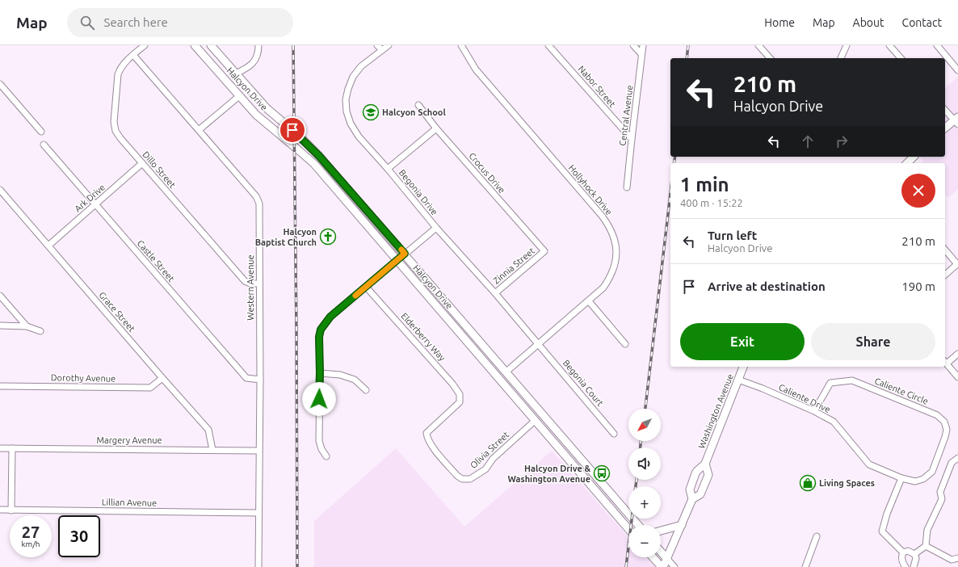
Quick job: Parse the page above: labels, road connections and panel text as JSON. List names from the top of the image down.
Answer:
{
  "streets": {
    "main road": ["Halcyon Drive", "Washington Avenue"],
    "street": [
      "Nabor Street",
      "Central Avenue",
      "Dillo Street",
      "Crocus Drive",
      "Hollyhock Drive",
      "Begonia Drive",
      "Ark Drive",
      "Castle Street",
      "Zinnia Street",
      "Western Avenue",
      "Grace Street",
      "Elderberry Way",
      "Dorothy Avenue",
      "Begonia Court",
      "Caliente Circle",
      "Caliente Drive",
      "Margery Avenue",
      "Olivia Street",
      "Lillian Avenue"
    ]
  },
  "crossings": [
    ["Nabor Street", "Central Avenue"],
    ["Halcyon Drive", "Hollyhock Drive"],
    ["Halcyon Drive", "Olivia Street"],
    ["Dillo Street", "Ark Drive"],
    ["Dillo Street", "Western Avenue"],
    ["Crocus Drive", "Zinnia Street"],
    ["Hollyhock Drive", "Begonia Drive"],
    ["Hollyhock Drive", "Begonia Court"],
    ["Begonia Drive", "Zinnia Street"],
    ["Begonia Drive", "Begonia Court"],
    ["Ark Drive", "Castle Street"],
    ["Ark Drive", "Grace Street"],
    ["Castle Street", "Western Avenue"],
    ["Western Avenue", "Margery Avenue"],
    ["Western Avenue", "Lillian Avenue"],
    ["Grace Street", "Dorothy Avenue"],
    ["Grace Street", "Margery Avenue"],
    ["Elderberry Way", "Olivia Street"],
    ["Caliente Circle", "Caliente Drive"],
    ["Caliente Drive", "Washington Avenue"]
  ],
  "places": {
    "school or university": ["Halcyon School"],
    "church": ["Halcyon Baptist Church"],
    "bus stop": ["Halcyon Drive & Washington Avenue"],
    "shop": ["Living Spaces"]
  },
  "north": "bottom left",
  "page": {
    "header": "Map",
    "search": "Search here",
    "nav": [
      "Home",
      "Map",
      "About",
      "Contact"
    ],
    "turn": ["210 m", "Halcyon Drive"],
    "heading": ["1 min", "400 m · 15:22"],
    "list": [
      {
        "name": "Turn left",
        "note": "Halcyon Drive",
        "value": "210 m"
      },
      {
        "name": "Arrive at destination",
        "value": "190 m"
      }
    ],
    "buttons": ["Exit", "Share"],
    "map_buttons": ["+", "−"],
    "speed": "27 km/h",
    "limit": "30"
  }
}
